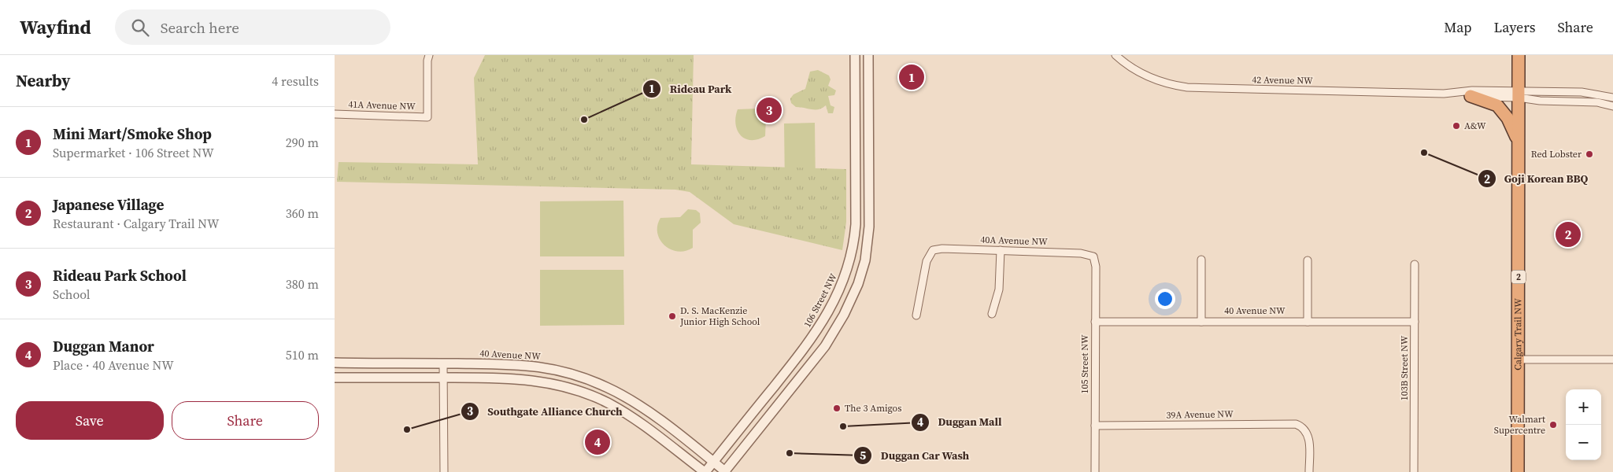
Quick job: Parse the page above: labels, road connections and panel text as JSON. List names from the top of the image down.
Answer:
{
  "streets": {
    "highway": ["2", "Calgary Trail NW"],
    "street": [
      "42 Avenue NW",
      "41A Avenue NW",
      "40A Avenue NW",
      "106 Street NW",
      "40 Avenue NW",
      "105 Street NW",
      "103B Street NW",
      "39A Avenue NW"
    ]
  },
  "crossings": [
    ["42 Avenue NW", "Calgary Trail NW"],
    ["40A Avenue NW", "105 Street NW"],
    ["106 Street NW", "40 Avenue NW"],
    ["40 Avenue NW", "105 Street NW"],
    ["40 Avenue NW", "103B Street NW"],
    ["105 Street NW", "39A Avenue NW"]
  ],
  "places": [
    "Rideau Park",
    "A&W",
    "Goji Korean BBQ",
    "Red Lobster",
    "D. S. MacKenzie Junior High School",
    "The 3 Amigos",
    "Walmart Supercentre",
    "Duggan Mall",
    "Southgate Alliance Church",
    "Duggan Car Wash"
  ],
  "page": {
    "header": "Wayfind",
    "search": "Search here",
    "nav": ["Map", "Layers", "Share"],
    "heading": ["Nearby", "4 results"],
    "pins": [
      "1",
      "3",
      "2",
      "4"
    ],
    "list": [
      {
        "mark": "1",
        "name": "Mini Mart/Smoke Shop",
        "note": "Supermarket · 106 Street NW",
        "value": "290 m"
      },
      {
        "mark": "2",
        "name": "Japanese Village",
        "note": "Restaurant · Calgary Trail NW",
        "value": "360 m"
      },
      {
        "mark": "3",
        "name": "Rideau Park School",
        "note": "School",
        "value": "380 m"
      },
      {
        "mark": "4",
        "name": "Duggan Manor",
        "note": "Place · 40 Avenue NW",
        "value": "510 m"
      }
    ],
    "buttons": ["Save", "Share"],
    "map_buttons": ["+", "−"]
  }
}
